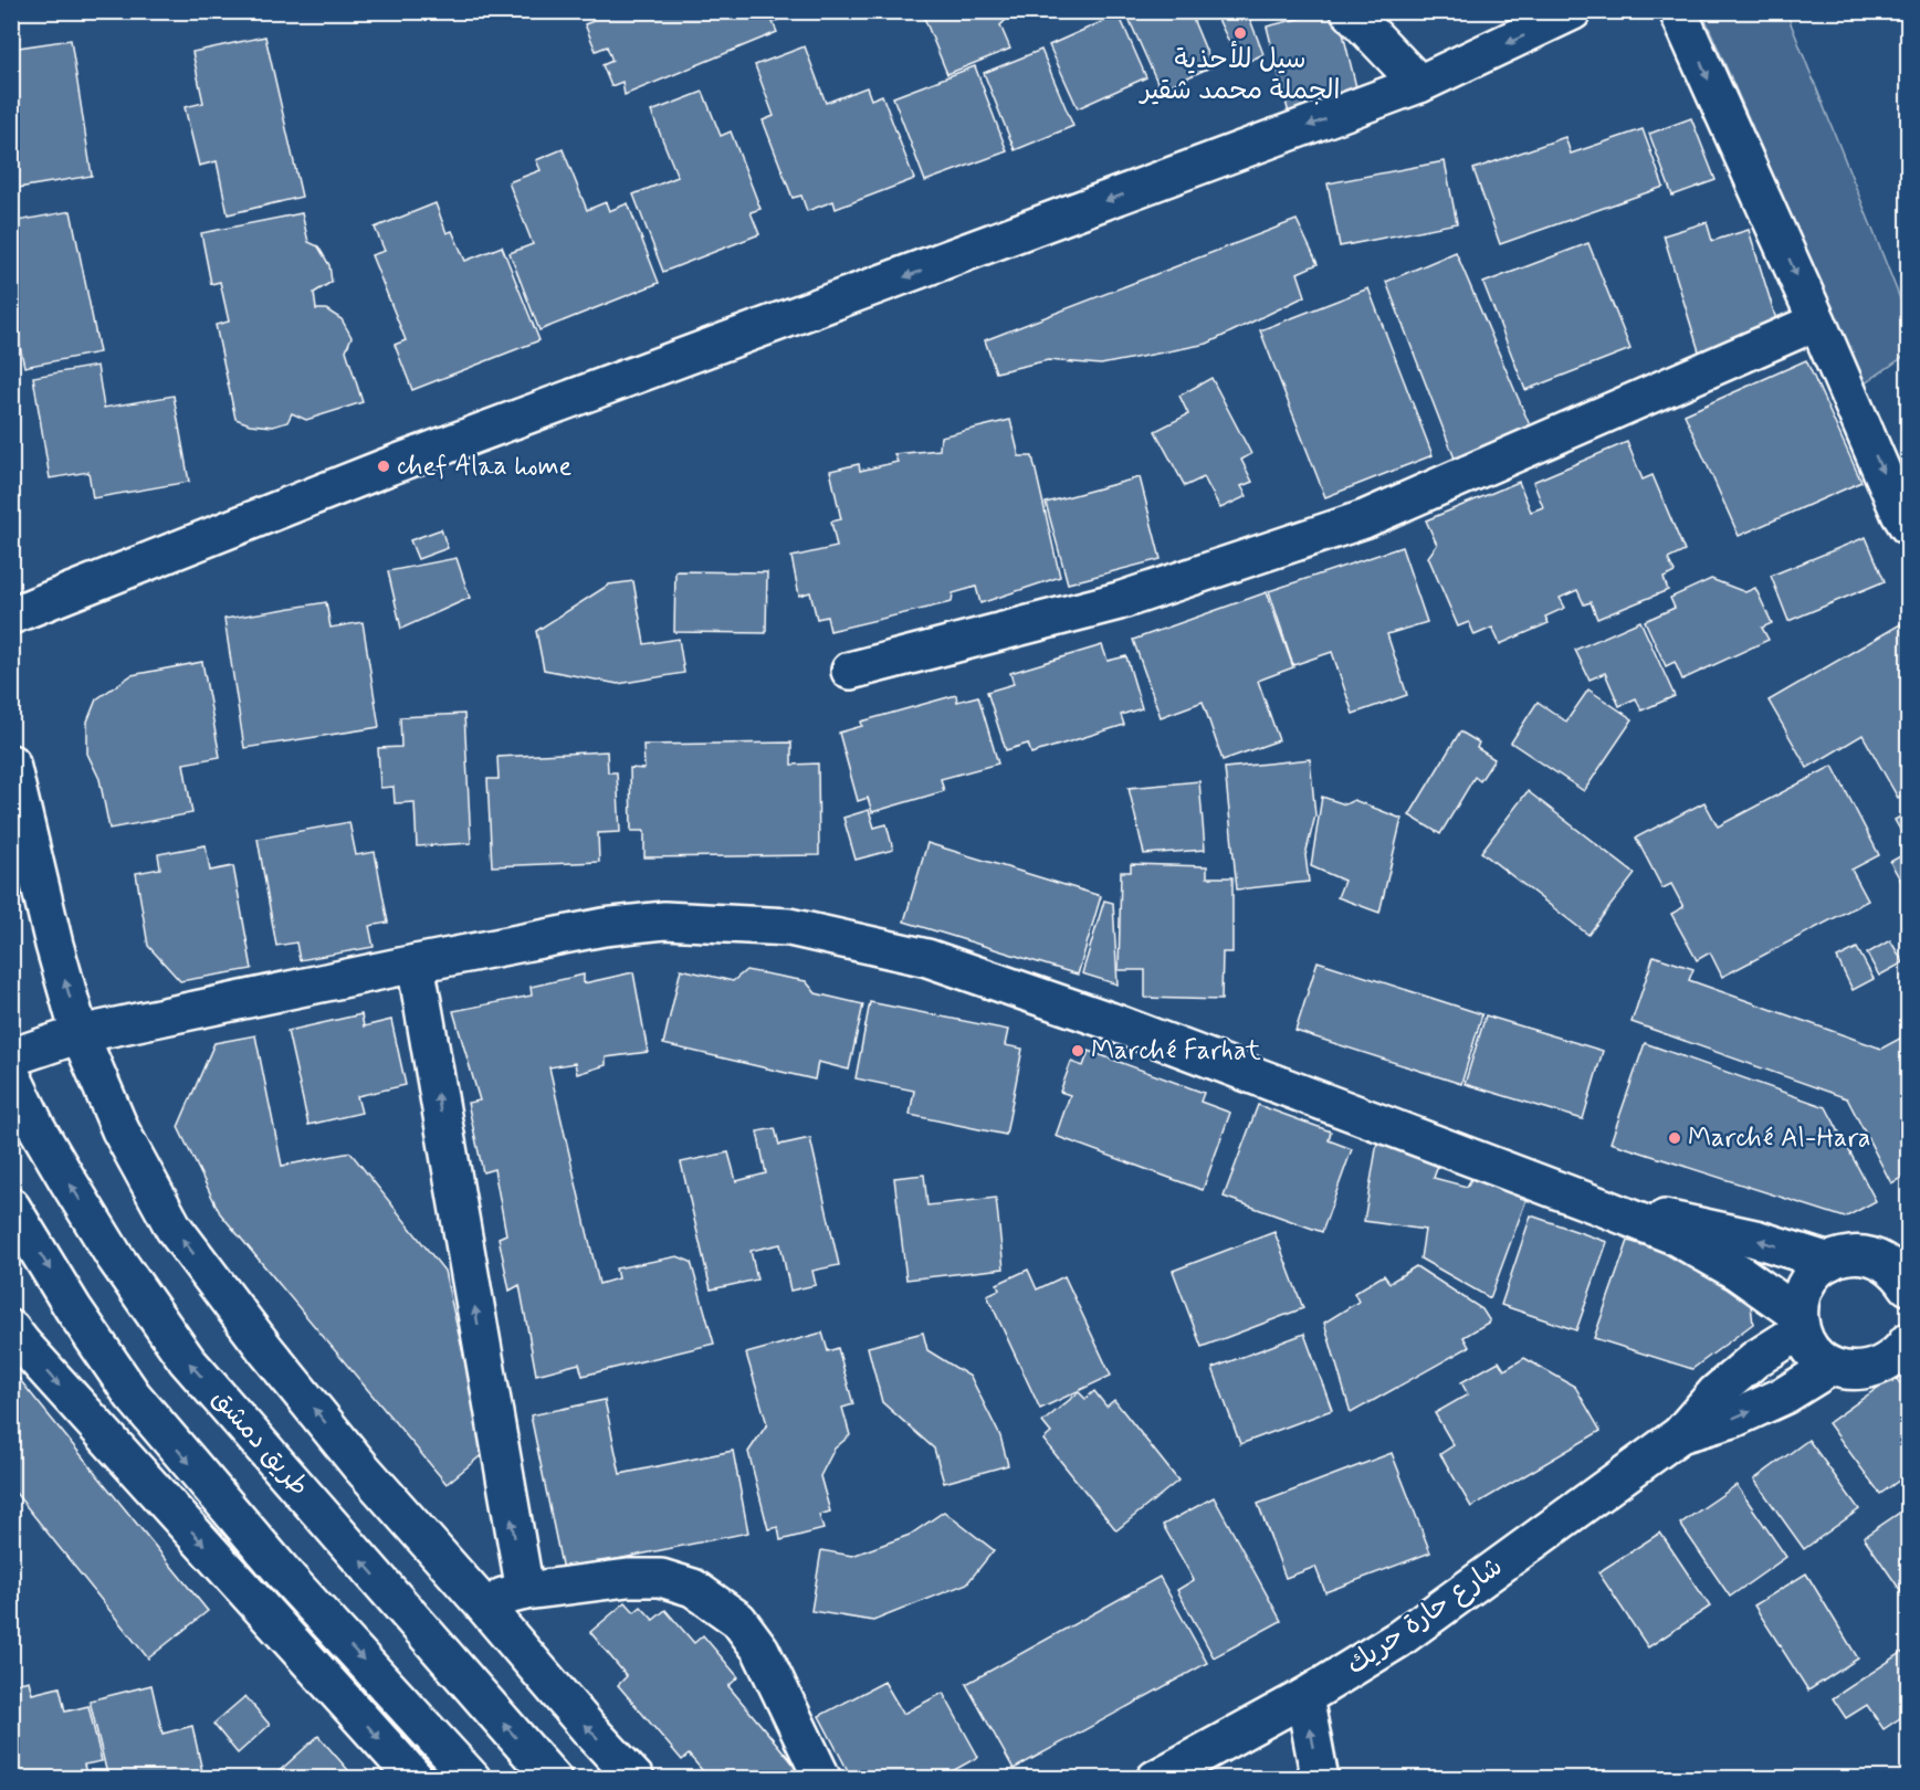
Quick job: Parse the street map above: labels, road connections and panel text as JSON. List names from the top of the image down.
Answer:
{
  "streets": {
    "main road": ["طريق دمشق", "شارع حارة حريك"]
  },
  "places": [
    "سيل للأحذية الجملة محمد شقير",
    "chef Alaa home",
    "Marché Farhat",
    "Marché Al-Hara"
  ]
}
